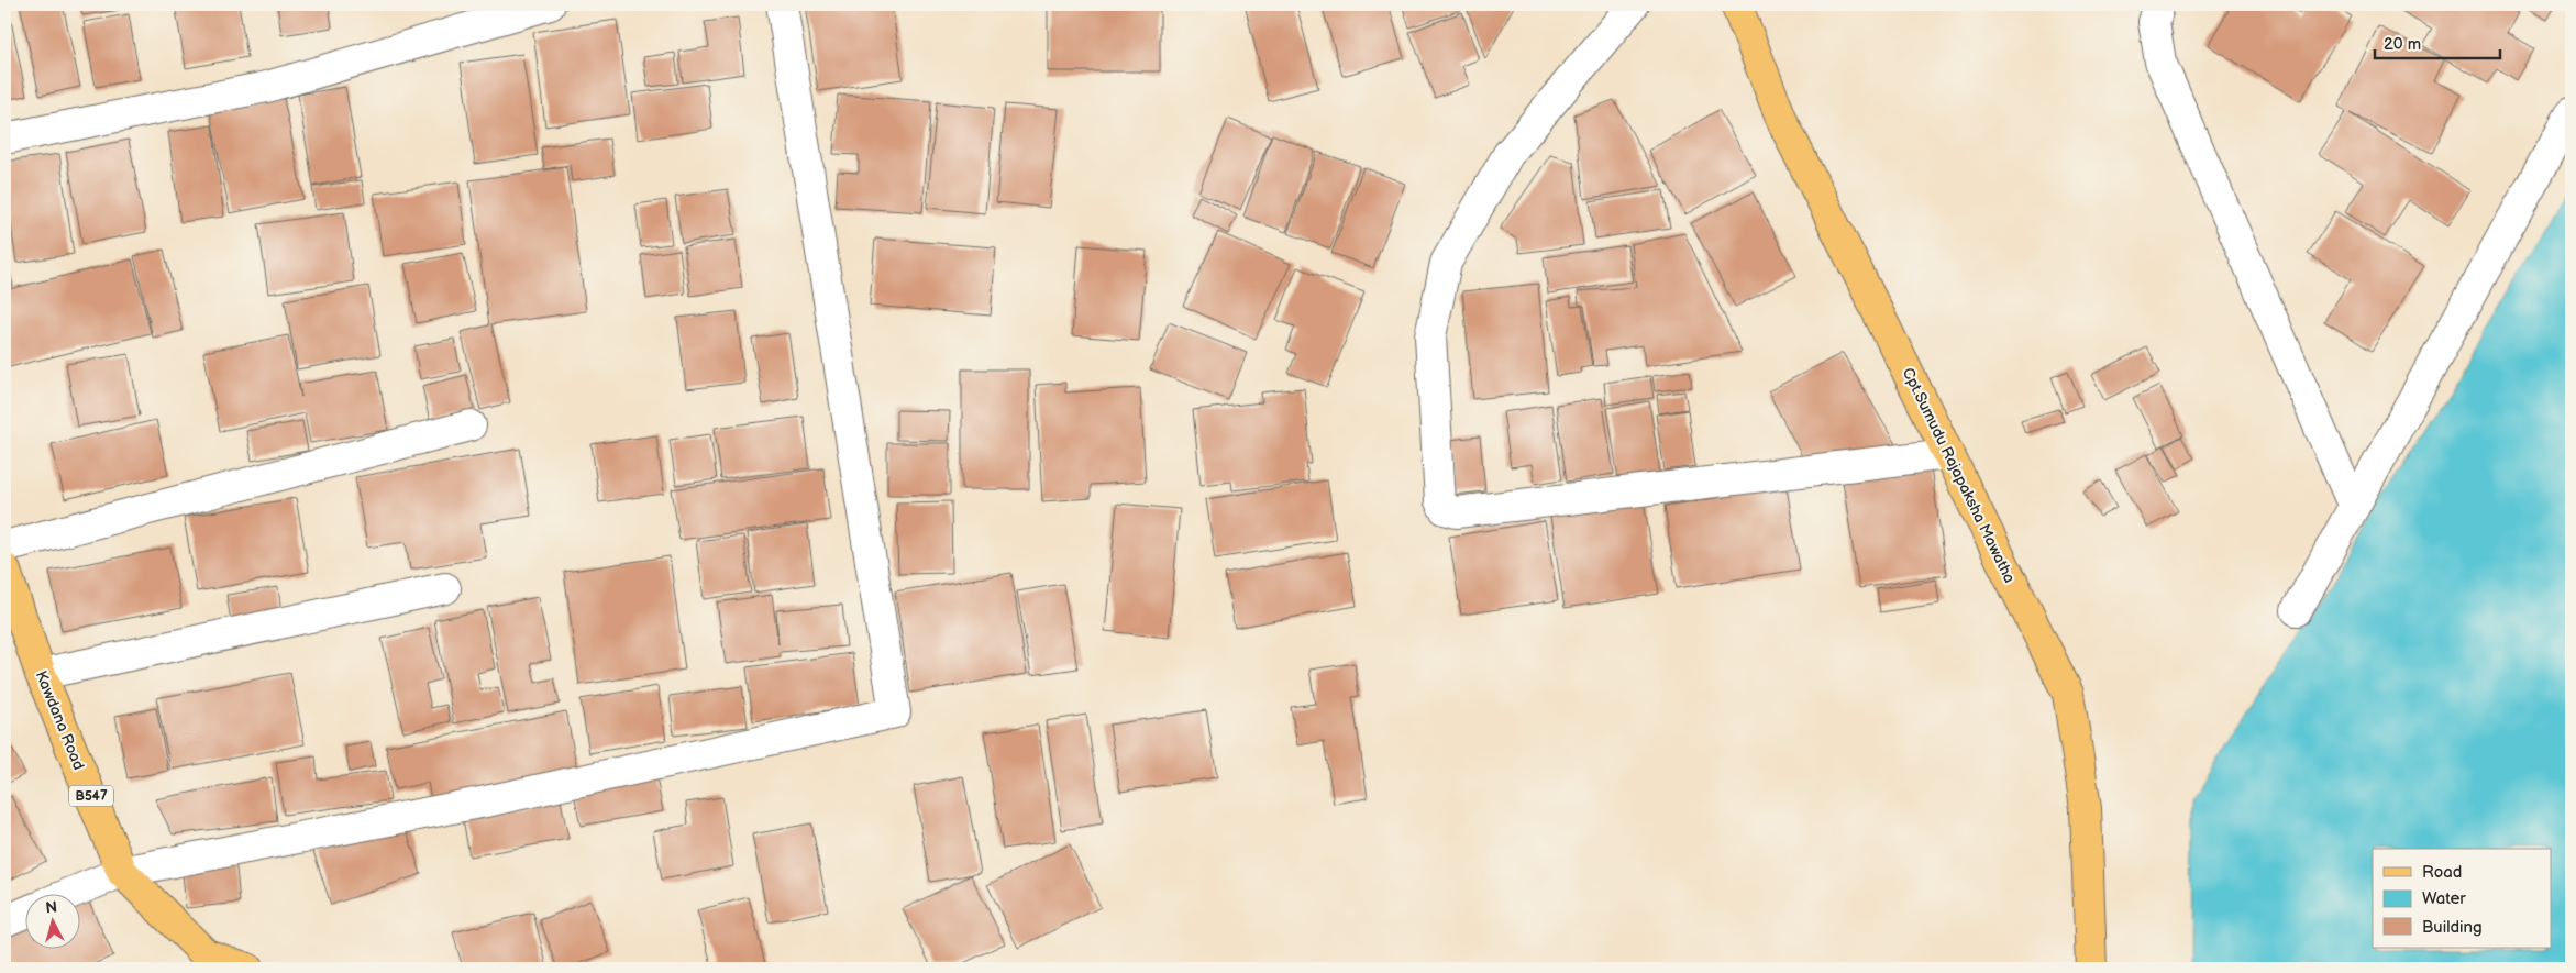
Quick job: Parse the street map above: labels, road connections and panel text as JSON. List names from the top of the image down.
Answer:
{
  "streets": {
    "main road": ["Cpt.Sumudu Rajapaksha Mawatha", "Kawdana Road", "B547"]
  },
  "legend": ["Road", "Water", "Building"],
  "scale_bar": "20 m",
  "north": "top"
}
